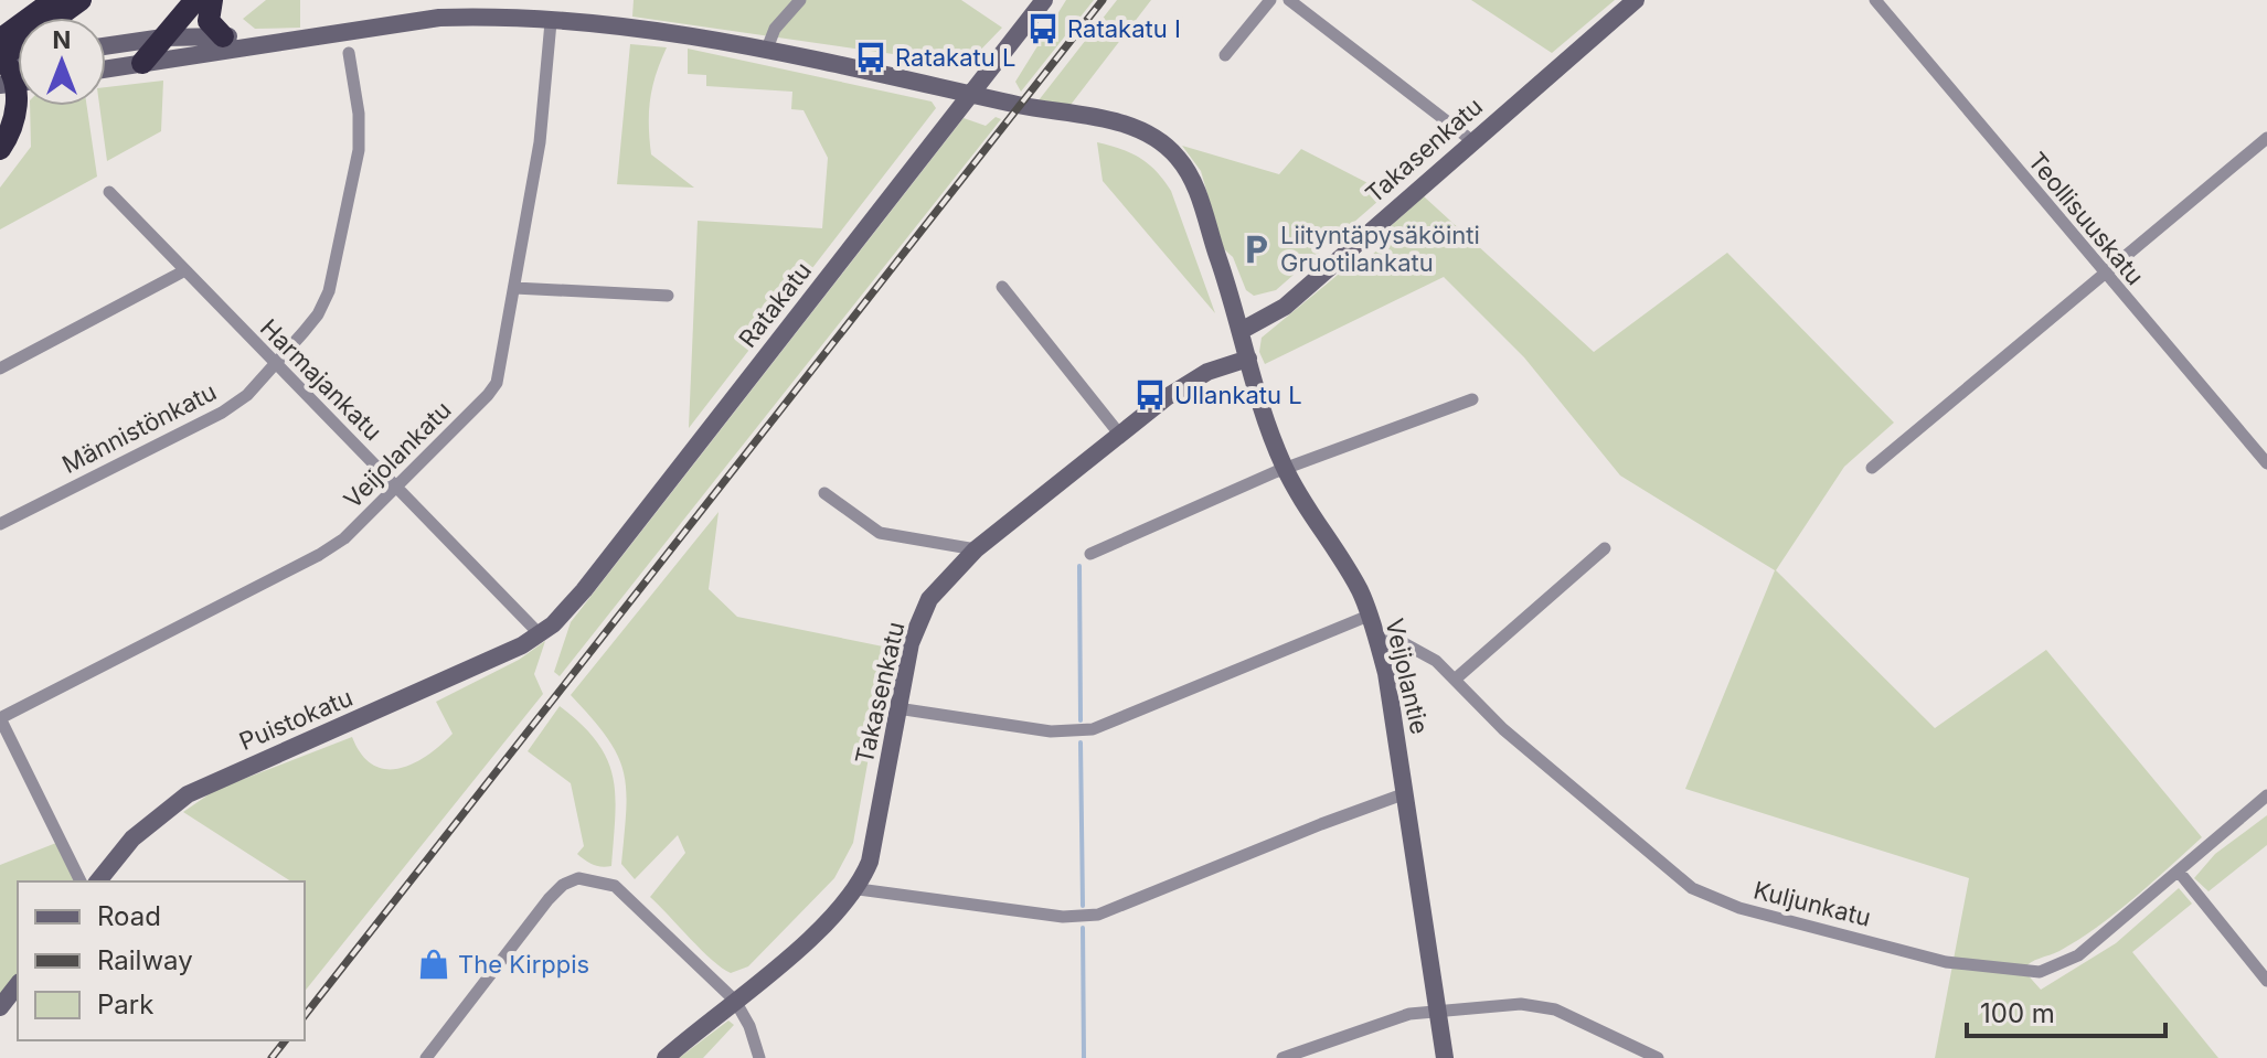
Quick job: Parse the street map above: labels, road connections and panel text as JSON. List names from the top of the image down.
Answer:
{
  "streets": {
    "street": [
      "Takasenkatu",
      "Teollisuuskatu",
      "Ratakatu",
      "Harmajankatu",
      "Männistönkatu",
      "Veijolankatu",
      "Veijolantie",
      "Puistokatu",
      "Kuljunkatu"
    ]
  },
  "crossings": [
    ["Takasenkatu", "Veijolantie"],
    ["Ratakatu", "Harmajankatu"],
    ["Ratakatu", "Veijolantie"],
    ["Ratakatu", "Puistokatu"],
    ["Harmajankatu", "Männistönkatu"],
    ["Harmajankatu", "Veijolankatu"],
    ["Harmajankatu", "Puistokatu"],
    ["Veijolankatu", "Veijolantie"],
    ["Veijolantie", "Kuljunkatu"]
  ],
  "places": {
    "bus stop": ["Ratakatu I", "Ratakatu L", "Ullankatu L"],
    "parking": ["Liityntäpysäköinti Gruotilankatu"],
    "shop": ["The Kirppis"]
  },
  "legend": ["Road", "Railway", "Park"],
  "scale_bar": "100 m",
  "north": "top"
}
